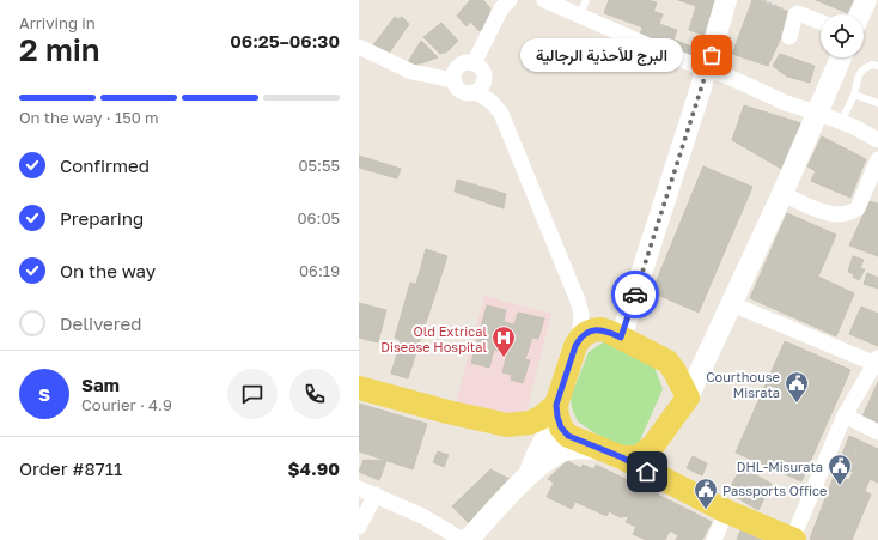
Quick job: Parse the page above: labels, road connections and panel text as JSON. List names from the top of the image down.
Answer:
{
  "places": {
    "other": ["البرج للأحذية الرجالية"],
    "hospital": ["Old Extrical Disease Hospital"],
    "public building": ["Courthouse Misrata", "DHL-Misurata", "Passports Office"]
  },
  "page": {
    "heading": ["2 min", "Arriving in", "06:25–06:30"],
    "panel": [
      "Sam",
      "Courier · 4.9",
      "Order #8711",
      "$4.90"
    ],
    "bubble": "البرج للأحذية الرجالية",
    "bar": "On the way · 150 m",
    "list": [
      ["Confirmed", "05:55"],
      ["Preparing", "06:05"],
      ["On the way", "06:19"],
      "Delivered"
    ],
    "round": "S"
  }
}
